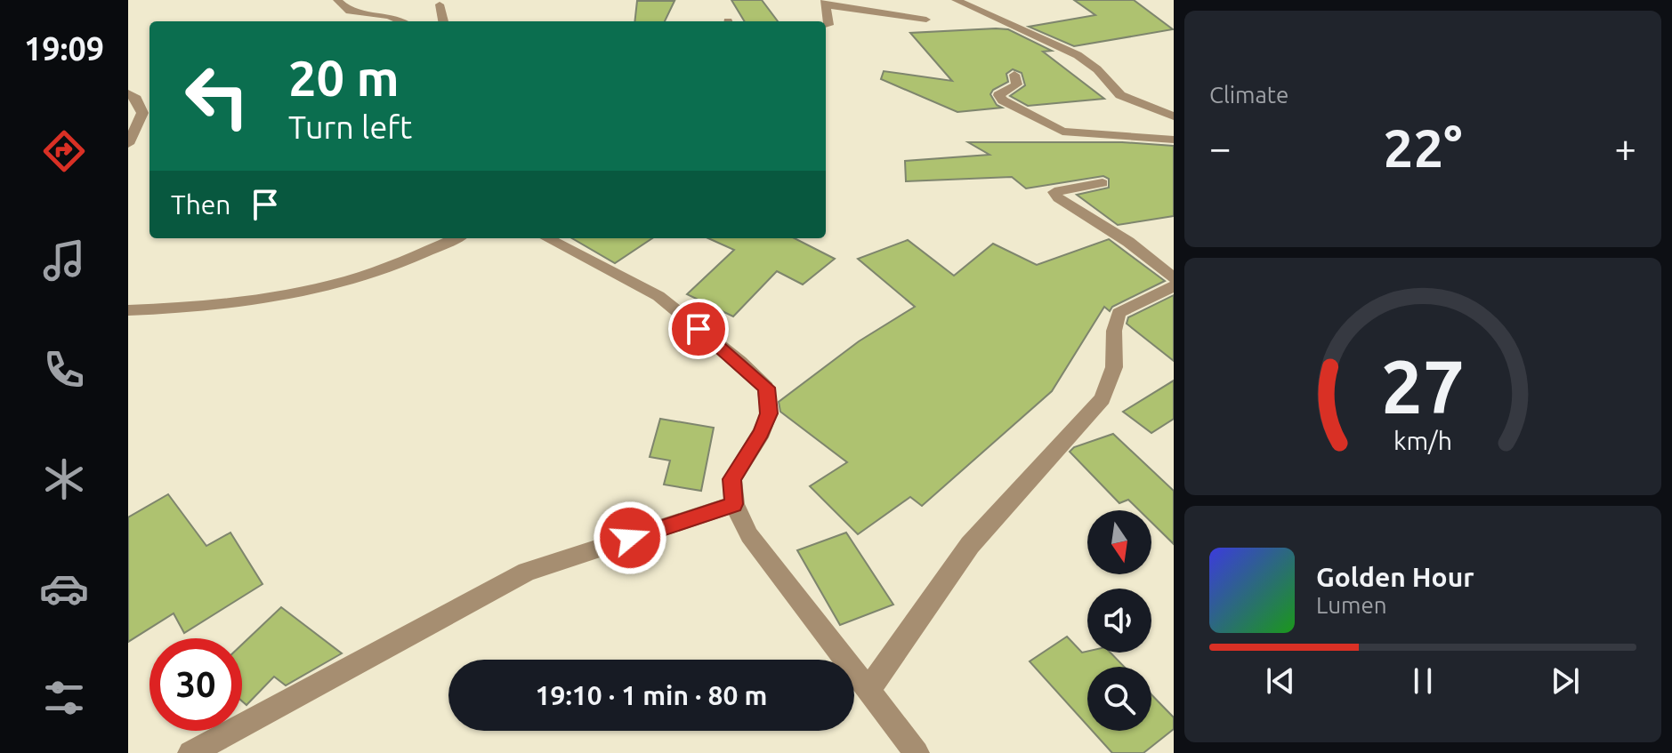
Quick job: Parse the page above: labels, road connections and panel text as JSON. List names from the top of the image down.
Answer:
{
  "north": "bottom",
  "page": {
    "tabs": "19:09",
    "tile": "Climate",
    "turn": ["20 m", "Turn left"],
    "heat": ["−", "22°", "+"],
    "then": "Then",
    "song": ["Golden Hour", "Lumen"],
    "limit": "30",
    "trip": "19:10 · 1 min · 80 m",
    "gauge": ["27", "km/h"]
  }
}
